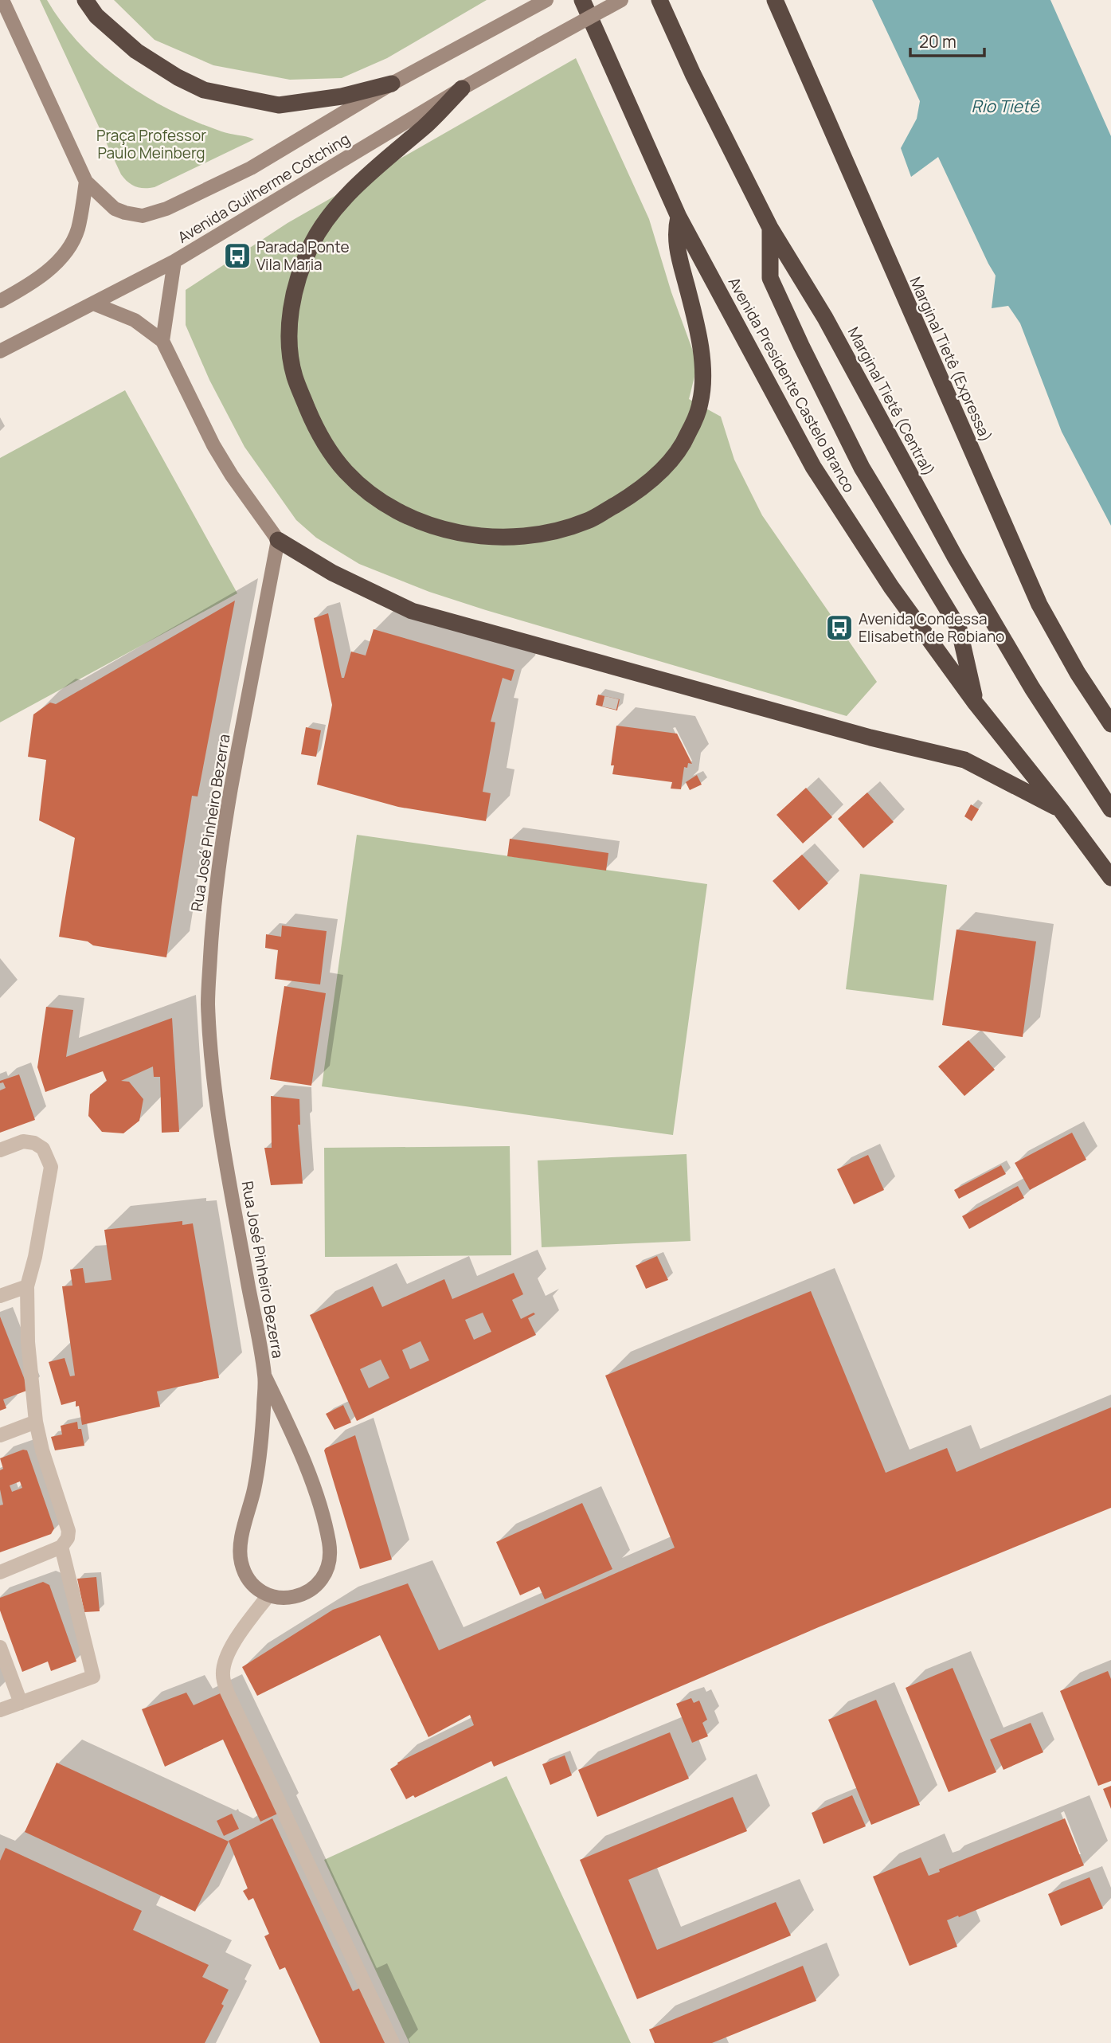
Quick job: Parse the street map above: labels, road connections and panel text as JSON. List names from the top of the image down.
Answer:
{
  "streets": {
    "highway": ["Marginal Tietê (Expressa)", "Avenida Presidente Castelo Branco", "Marginal Tietê (Central)"],
    "street": ["Avenida Guilherme Cotching", "Rua José Pinheiro Bezerra"]
  },
  "water": ["Rio Tietê"],
  "parks": ["Praça Professor Paulo Meinberg"],
  "places": {
    "bus stop": ["Parada Ponte Vila Maria", "Avenida Condessa Elisabeth de Robiano"]
  },
  "scale_bar": "20 m"
}
